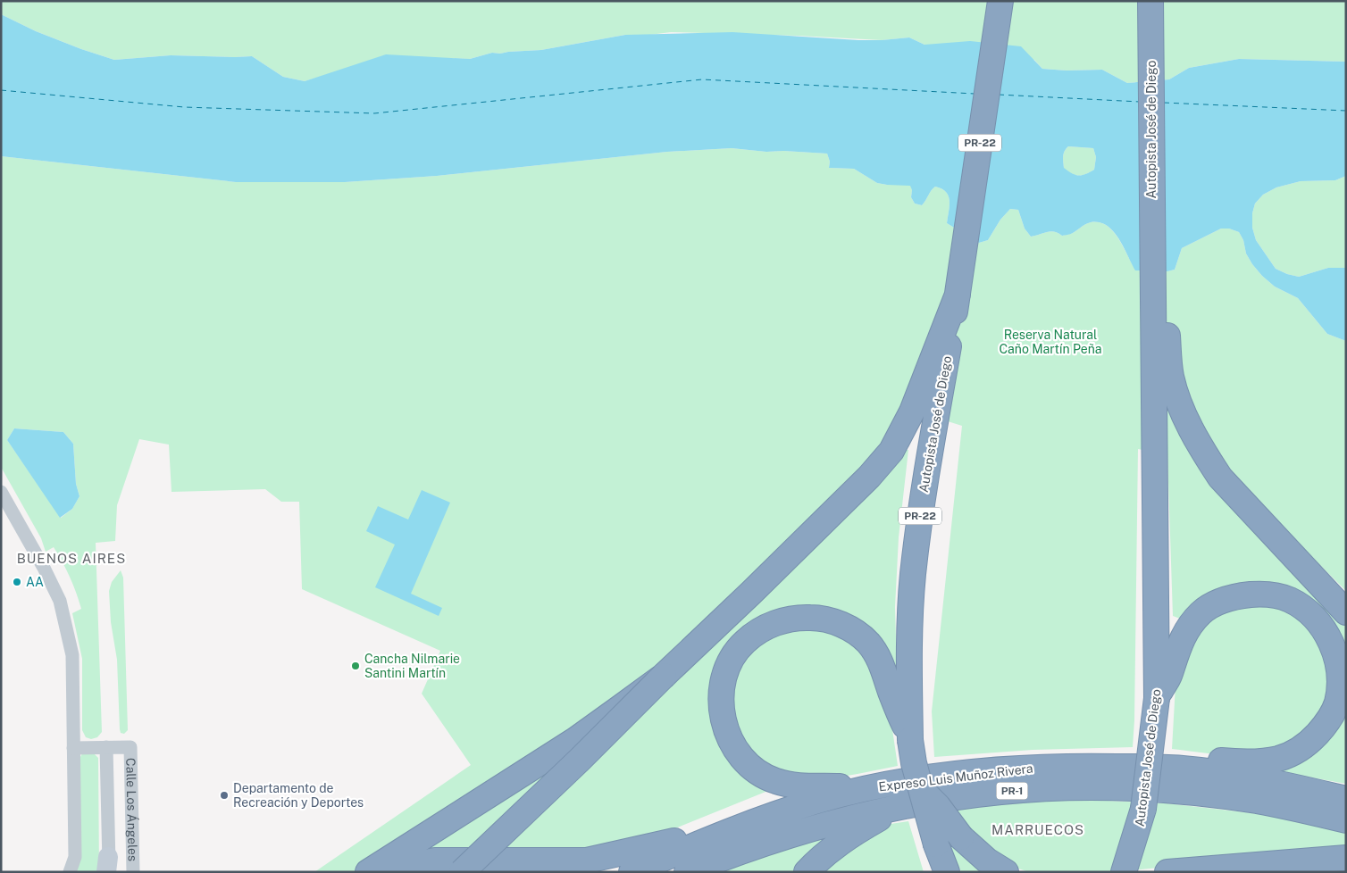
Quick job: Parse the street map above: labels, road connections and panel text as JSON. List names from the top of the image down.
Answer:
{
  "streets": {
    "highway": [
      "Autopista José de Diego",
      "PR-22",
      "Expreso Luis Muñoz Rivera",
      "PR-1"
    ],
    "street": ["Calle Los Ángeles"]
  },
  "districts": ["BUENOS AIRES", "MARRUECOS"],
  "parks": ["Reserva Natural Caño Martín Peña"],
  "places": ["AA", "Cancha Nilmarie Santini Martín", "Departamento de Recreación y Deportes"]
}
